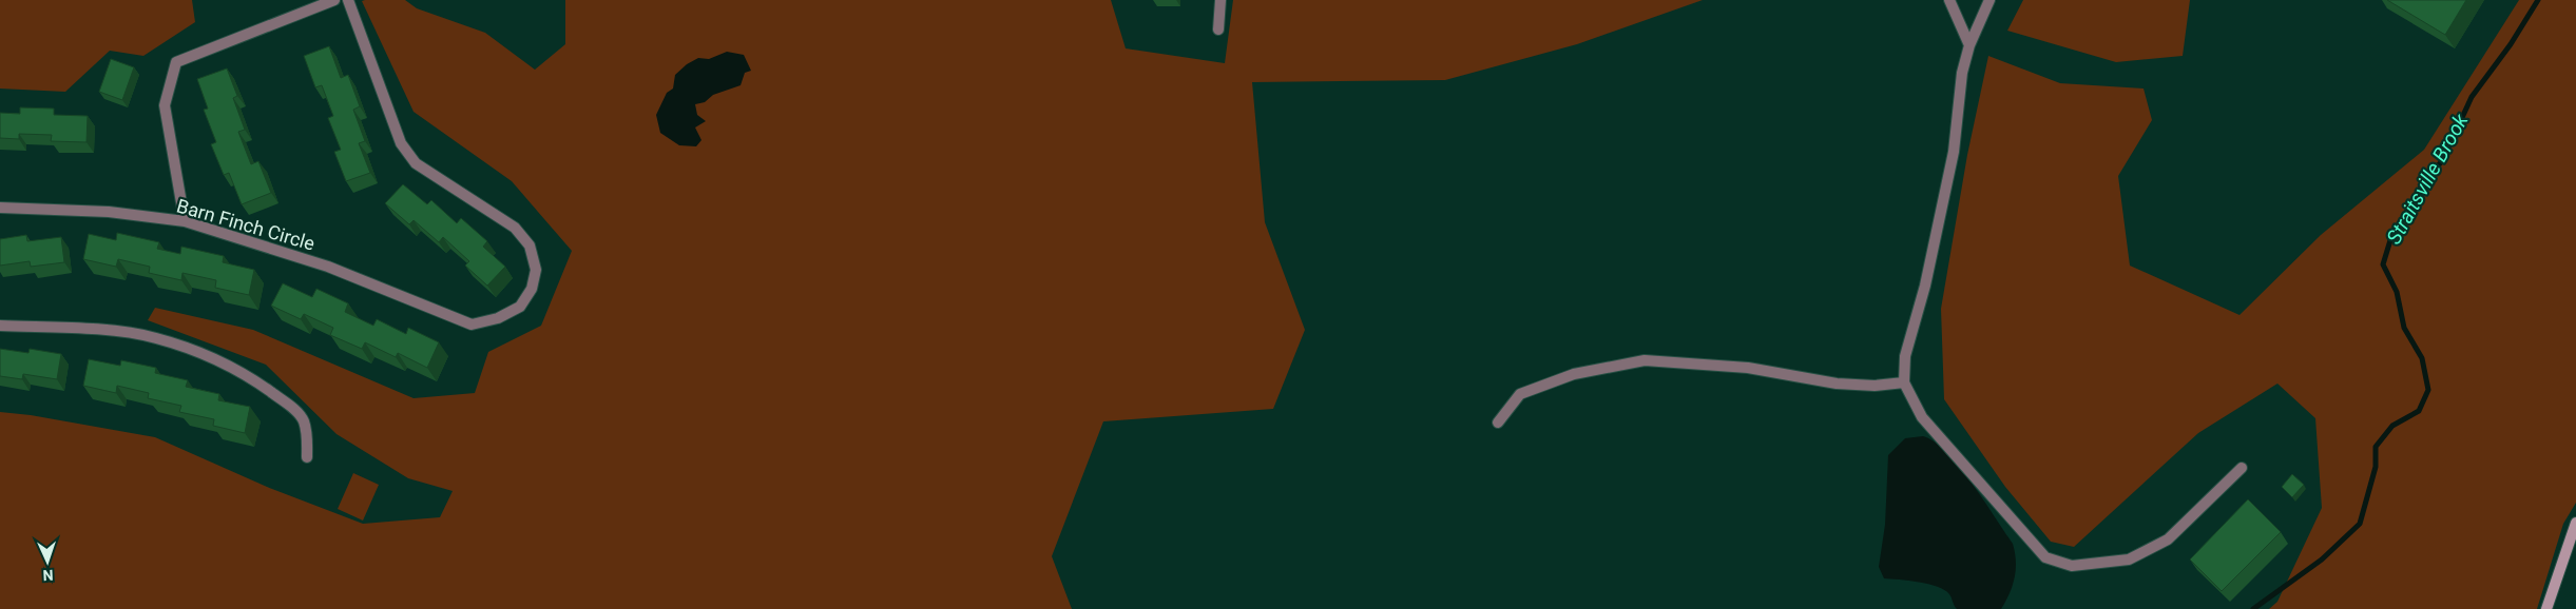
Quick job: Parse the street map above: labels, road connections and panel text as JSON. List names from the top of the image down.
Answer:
{
  "streets": {
    "street": ["Barn Finch Circle"]
  },
  "water": ["Straitsville Brook"],
  "north": "bottom"
}
